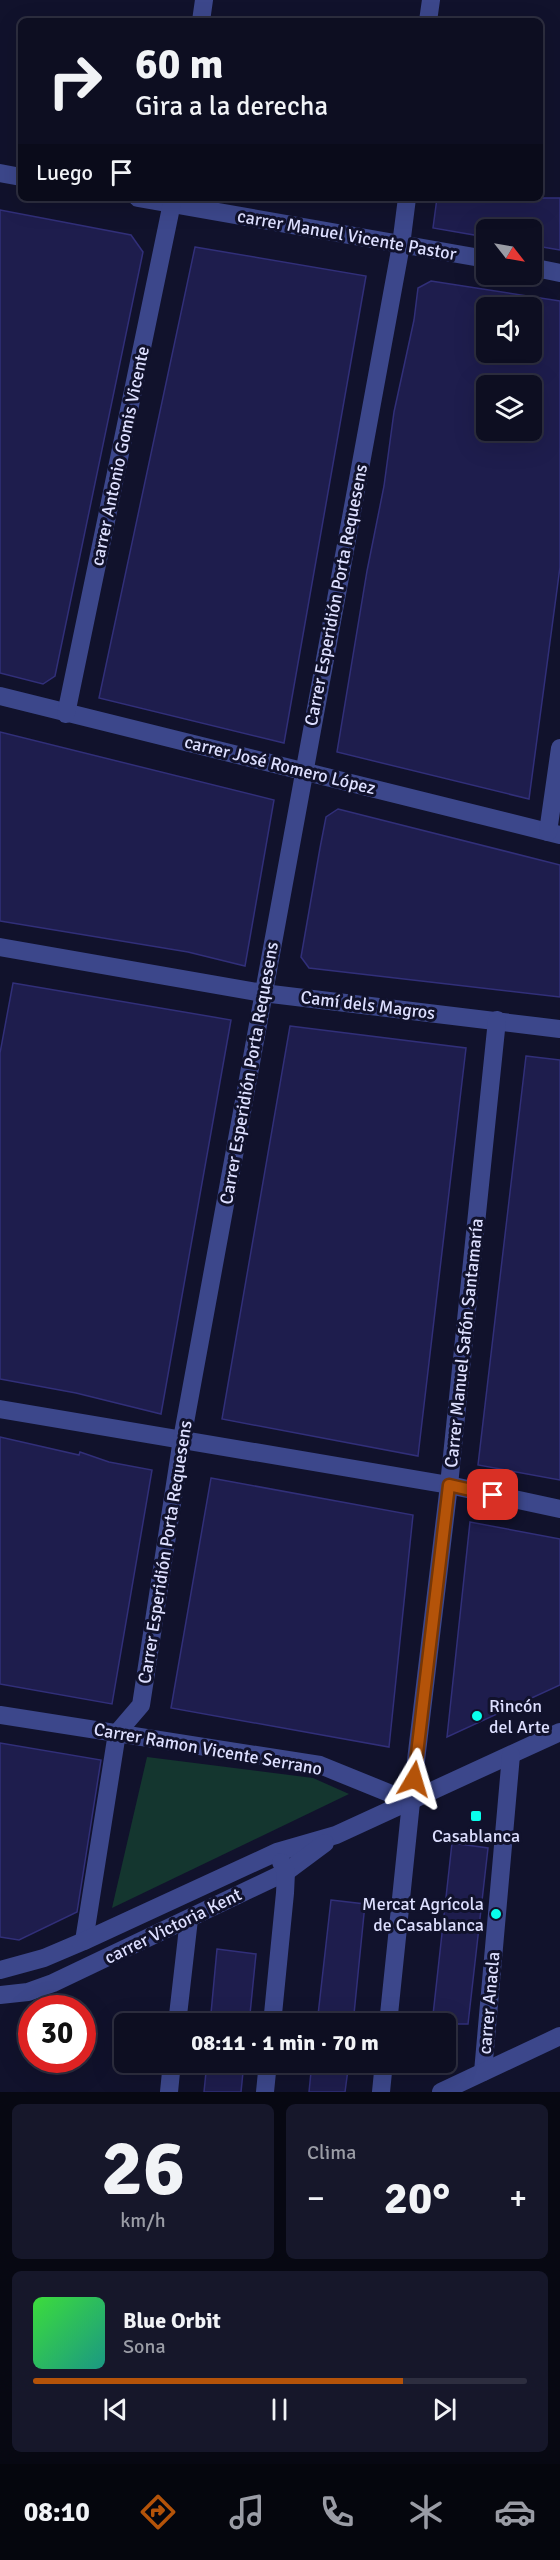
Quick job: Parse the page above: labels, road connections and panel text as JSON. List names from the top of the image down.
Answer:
{
  "streets": {
    "street": [
      "carrer Manuel Vicente Pastor",
      "carrer Antonio Gomis Vicente",
      "Carrer Esperidión Porta Requesens",
      "carrer José Romero López",
      "Camí dels Magros",
      "Carrer Manuel Safón Santamaría",
      "Carrer Ramon Vicente Serrano",
      "carrer Victoria Kent",
      "carrer Anacla"
    ]
  },
  "crossings": [
    ["carrer Manuel Vicente Pastor", "carrer Antonio Gomis Vicente"],
    ["carrer Manuel Vicente Pastor", "Carrer Esperidión Porta Requesens"],
    ["carrer Antonio Gomis Vicente", "carrer José Romero López"],
    ["Carrer Esperidión Porta Requesens", "carrer José Romero López"],
    ["Carrer Esperidión Porta Requesens", "Camí dels Magros"],
    ["Carrer Esperidión Porta Requesens", "Carrer Ramon Vicente Serrano"],
    ["Camí dels Magros", "Carrer Manuel Safón Santamaría"],
    ["Carrer Manuel Safón Santamaría", "Carrer Ramon Vicente Serrano"],
    ["Carrer Manuel Safón Santamaría", "carrer Victoria Kent"],
    ["Carrer Ramon Vicente Serrano", "carrer Victoria Kent"],
    ["carrer Victoria Kent", "carrer Anacla"]
  ],
  "places": {
    "other": ["Rincón del Arte", "Mercat Agrícola de Casablanca"],
    "transit": ["Casablanca"]
  },
  "north": "bottom right",
  "page": {
    "turn": ["60 m", "Gira a la derecha"],
    "then": "Luego",
    "limit": "30",
    "trip": "08:11 · 1 min · 70 m",
    "tile": [
      ["26", "km/h"],
      "Clima"
    ],
    "heat": ["−", "20°", "+"],
    "song": ["Blue Orbit", "Sona"],
    "tabs": "08:10"
  }
}
